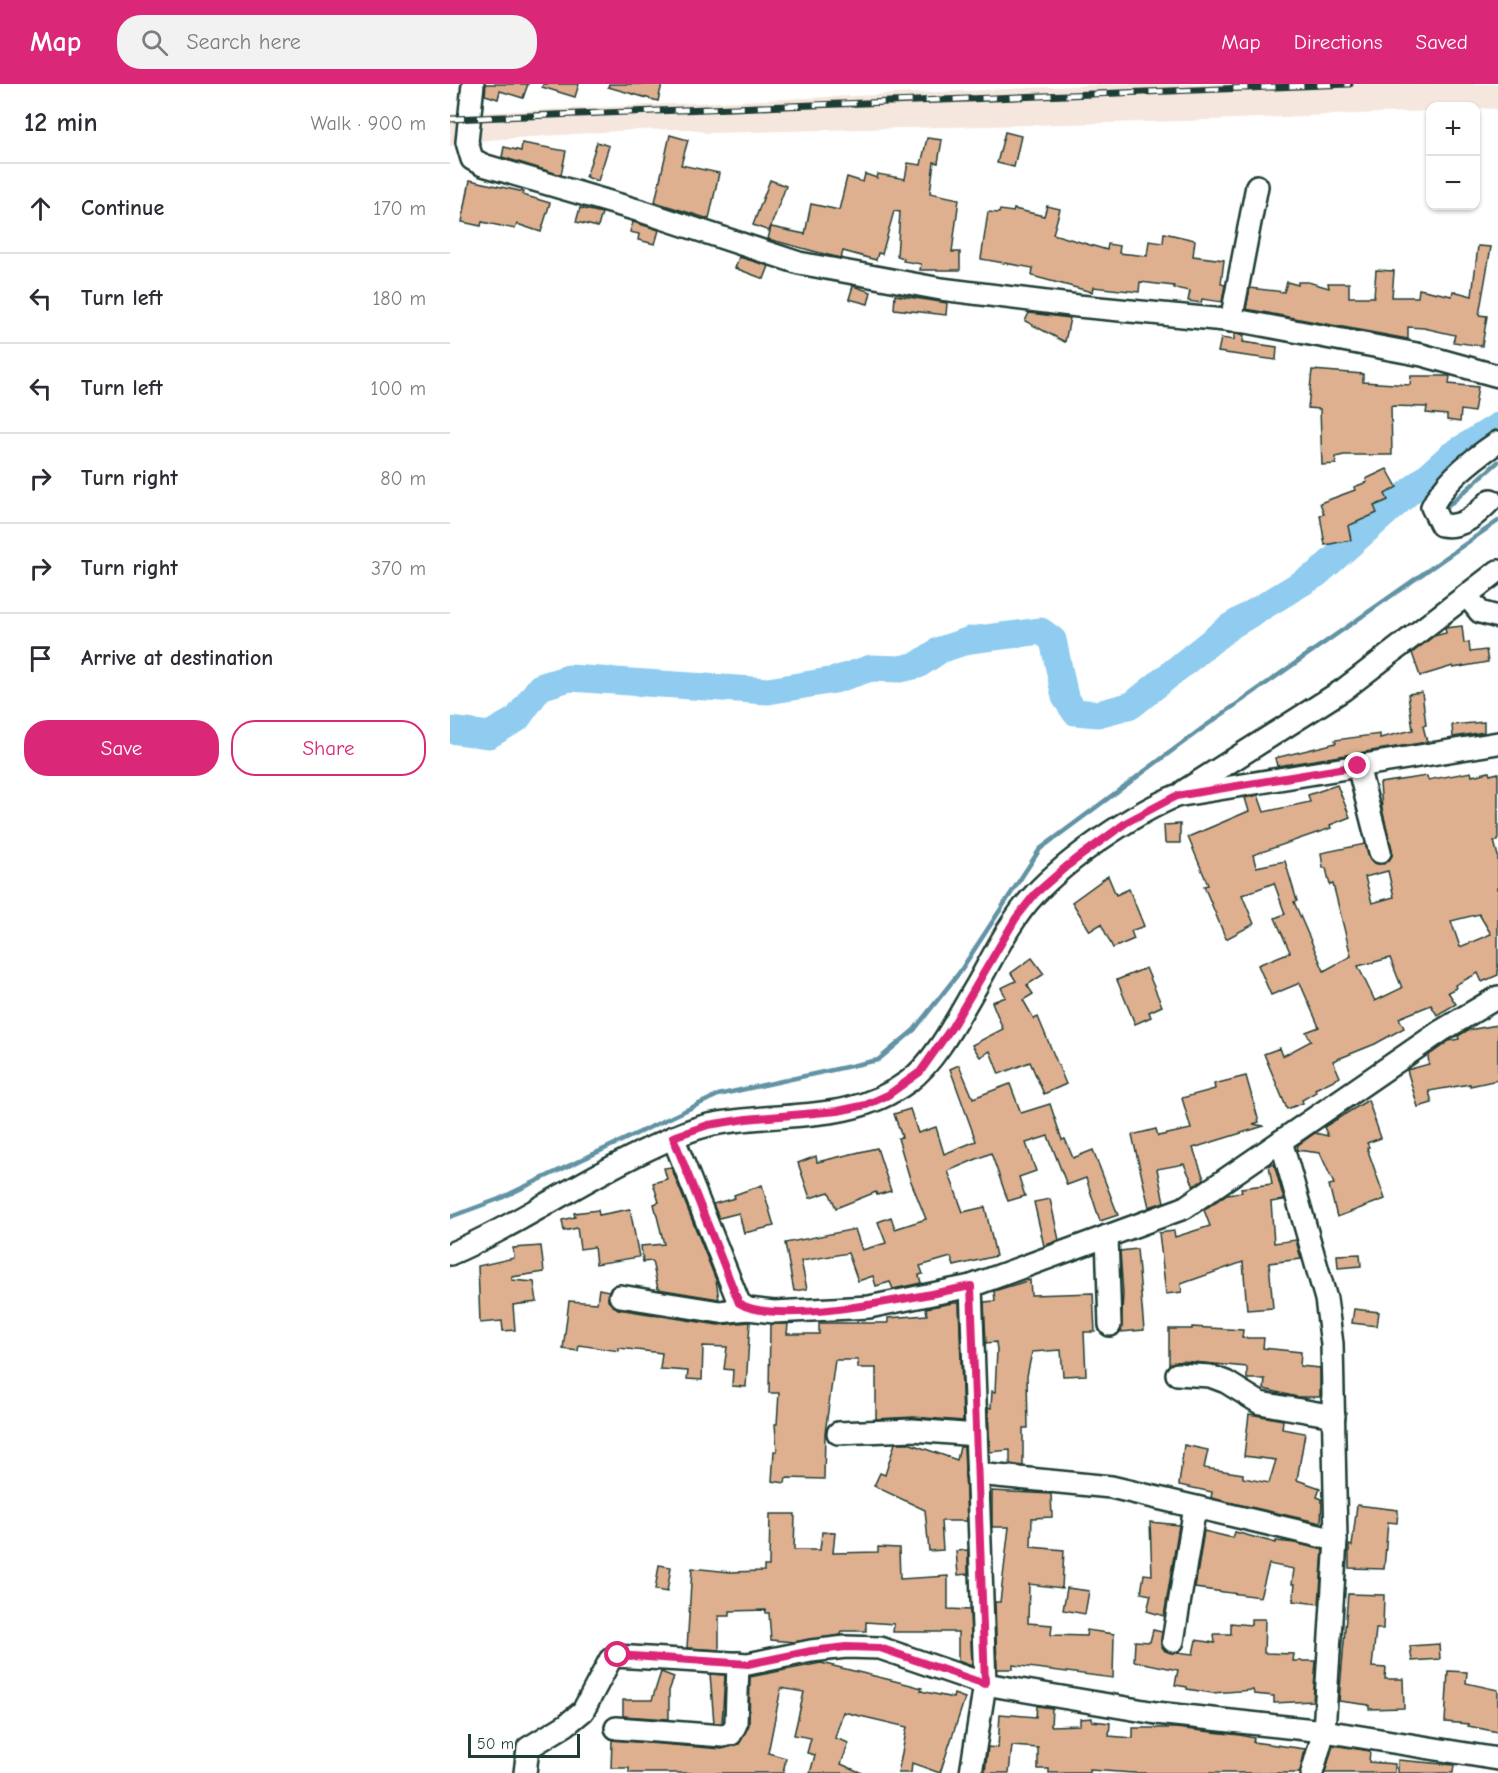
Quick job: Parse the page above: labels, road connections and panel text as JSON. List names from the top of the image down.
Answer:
{
  "scale_bar": "50 m",
  "page": {
    "header": "Map",
    "search": "Search here",
    "nav": ["Map", "Directions", "Saved"],
    "heading": ["12 min", "Walk · 900 m"],
    "map_buttons": ["+", "−"],
    "list": [
      ["Continue", "170 m"],
      ["Turn left", "180 m"],
      ["Turn left", "100 m"],
      ["Turn right", "80 m"],
      ["Turn right", "370 m"],
      "Arrive at destination"
    ],
    "buttons": ["Save", "Share"],
    "scale": "50 m"
  }
}
